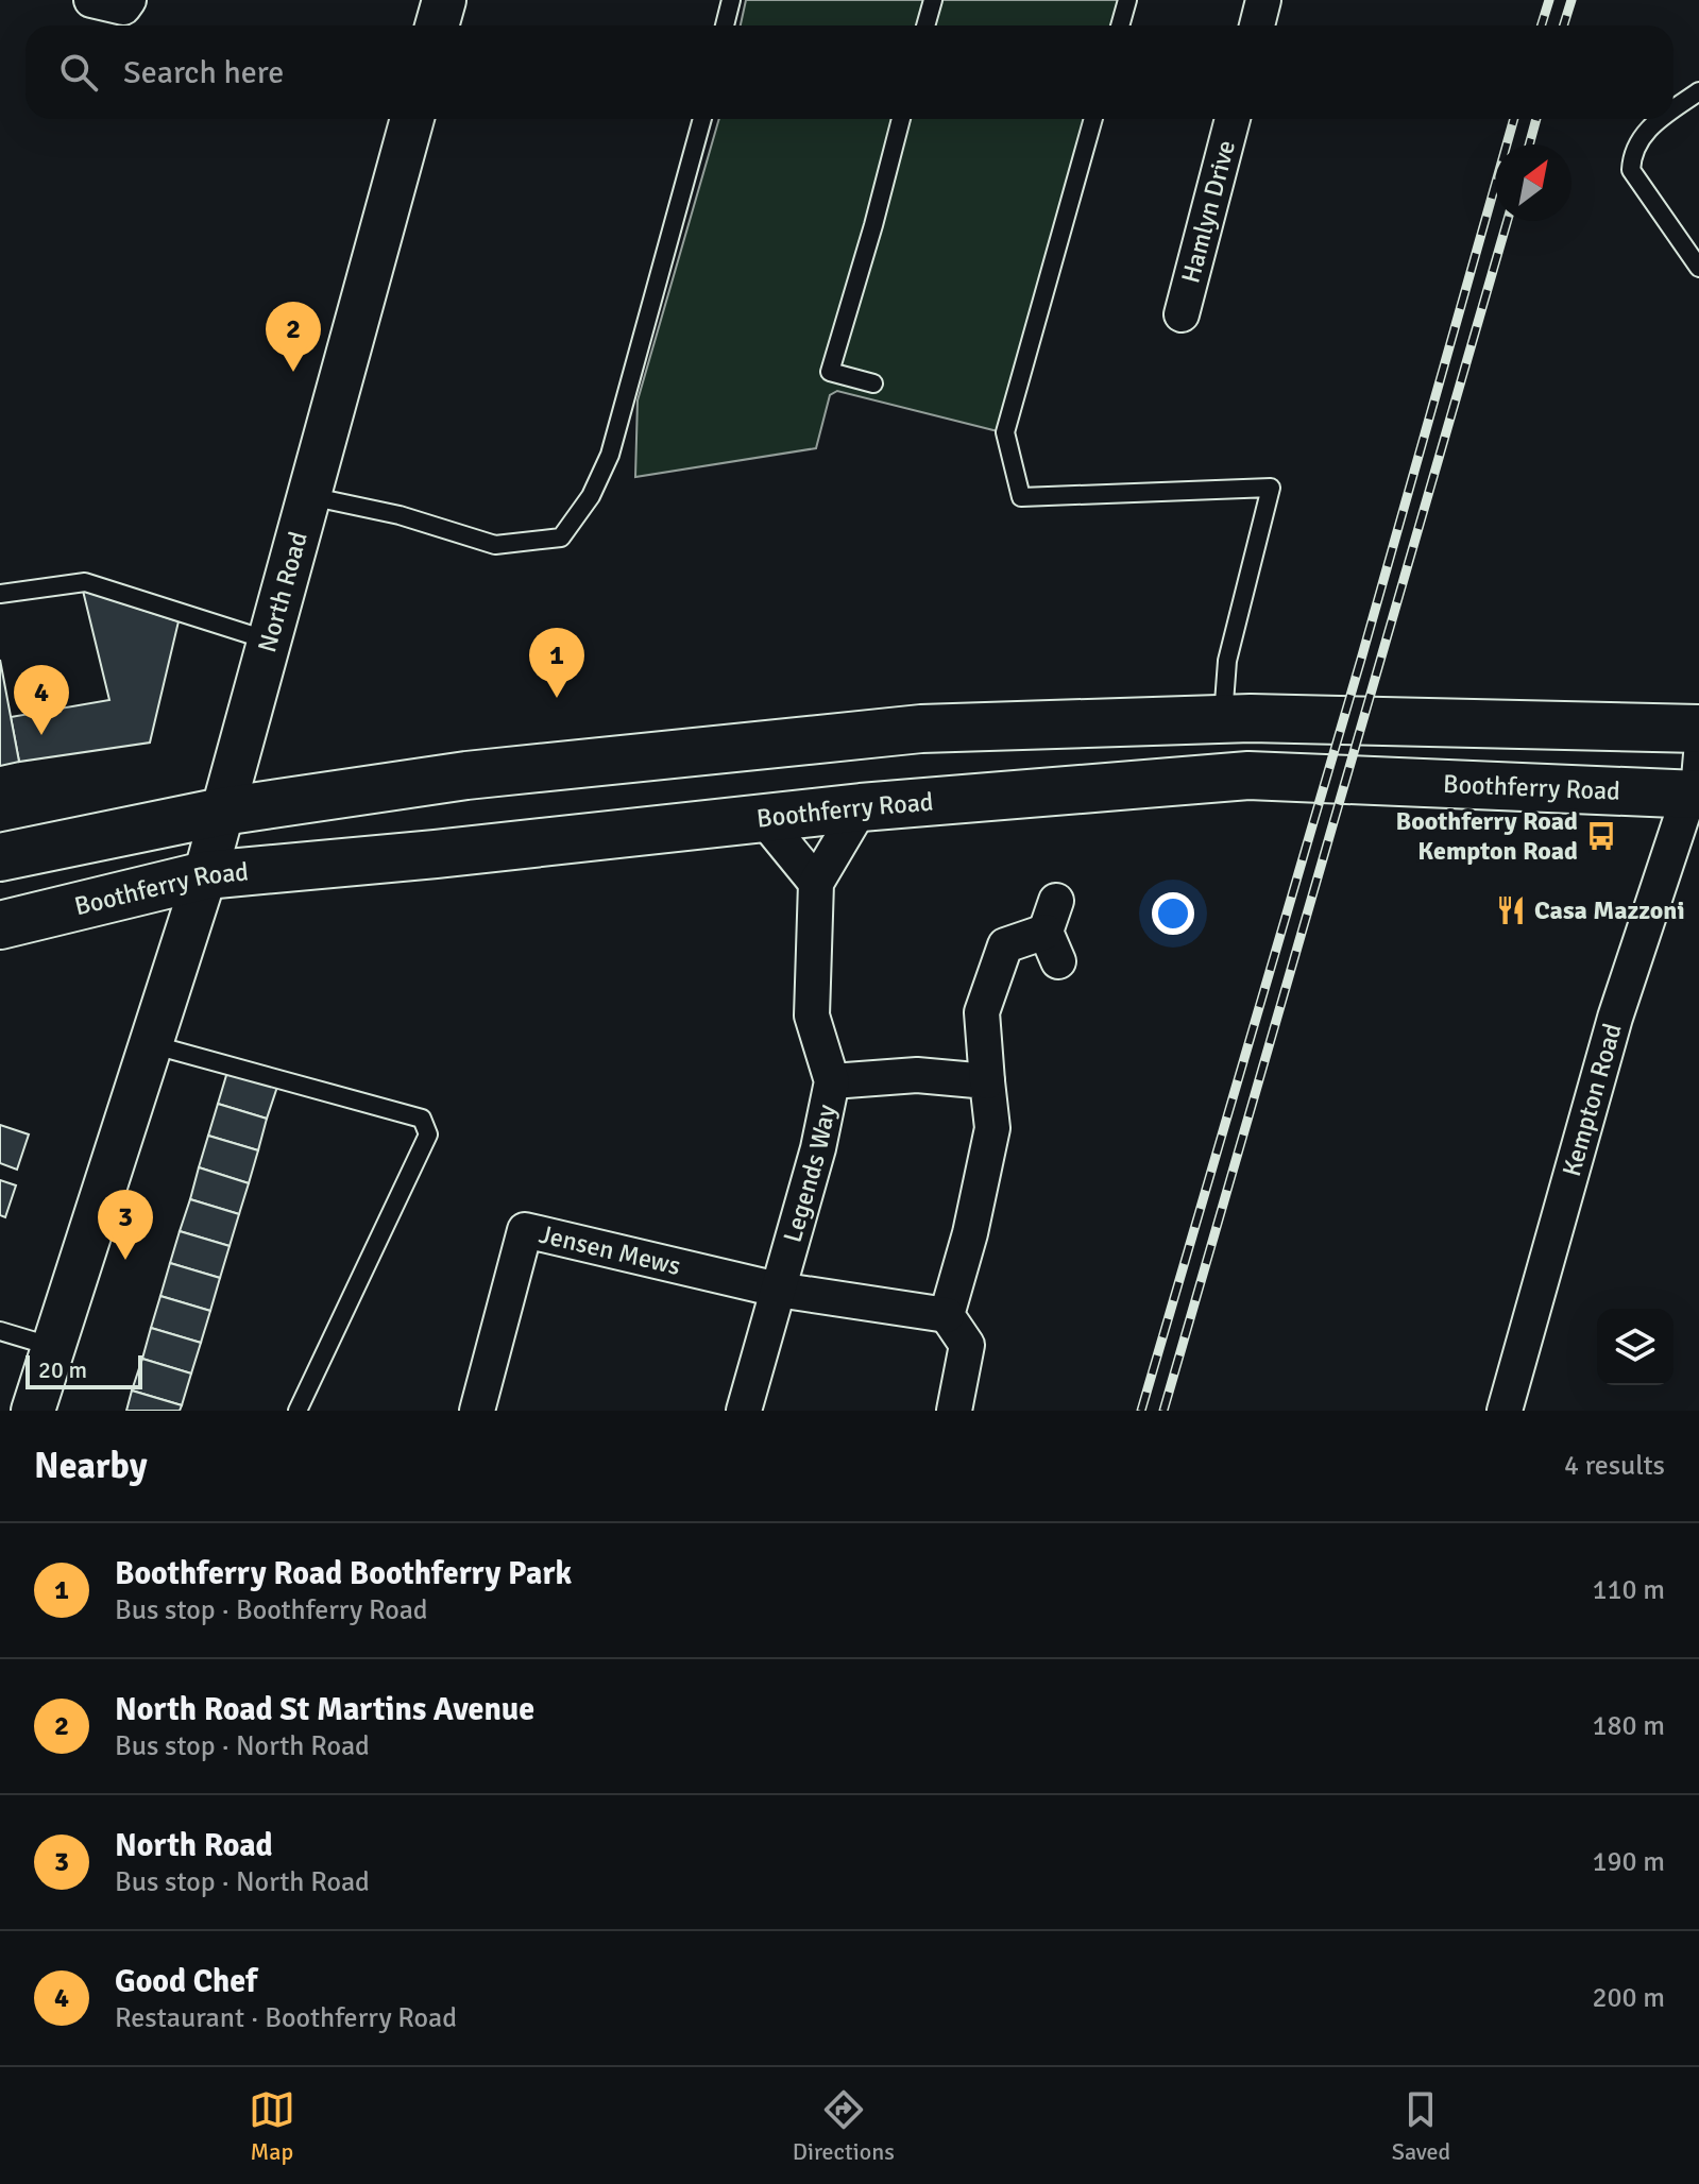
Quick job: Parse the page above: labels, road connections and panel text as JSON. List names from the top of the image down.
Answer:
{
  "streets": {
    "main road": ["Boothferry Road"],
    "street": [
      "Hamlyn Drive",
      "North Road",
      "Kempton Road",
      "Legends Way",
      "Jensen Mews"
    ]
  },
  "crossings": [
    ["North Road", "Boothferry Road"],
    ["Boothferry Road", "Kempton Road"],
    ["Boothferry Road", "Legends Way"],
    ["Legends Way", "Jensen Mews"]
  ],
  "places": {
    "bus stop": ["Boothferry Road Kempton Road"],
    "restaurant": ["Casa Mazzoni"]
  },
  "scale_bar": "20 m",
  "north": "top right",
  "page": {
    "search": "Search here",
    "pins": [
      "2",
      "1",
      "4",
      "3"
    ],
    "scale": "20 m",
    "heading": ["Nearby", "4 results"],
    "list": [
      {
        "mark": "1",
        "name": "Boothferry Road Boothferry Park",
        "note": "Bus stop · Boothferry Road",
        "value": "110 m"
      },
      {
        "mark": "2",
        "name": "North Road St Martins Avenue",
        "note": "Bus stop · North Road",
        "value": "180 m"
      },
      {
        "mark": "3",
        "name": "North Road",
        "note": "Bus stop · North Road",
        "value": "190 m"
      },
      {
        "mark": "4",
        "name": "Good Chef",
        "note": "Restaurant · Boothferry Road",
        "value": "200 m"
      }
    ],
    "nav": ["Map", "Directions", "Saved"]
  }
}
